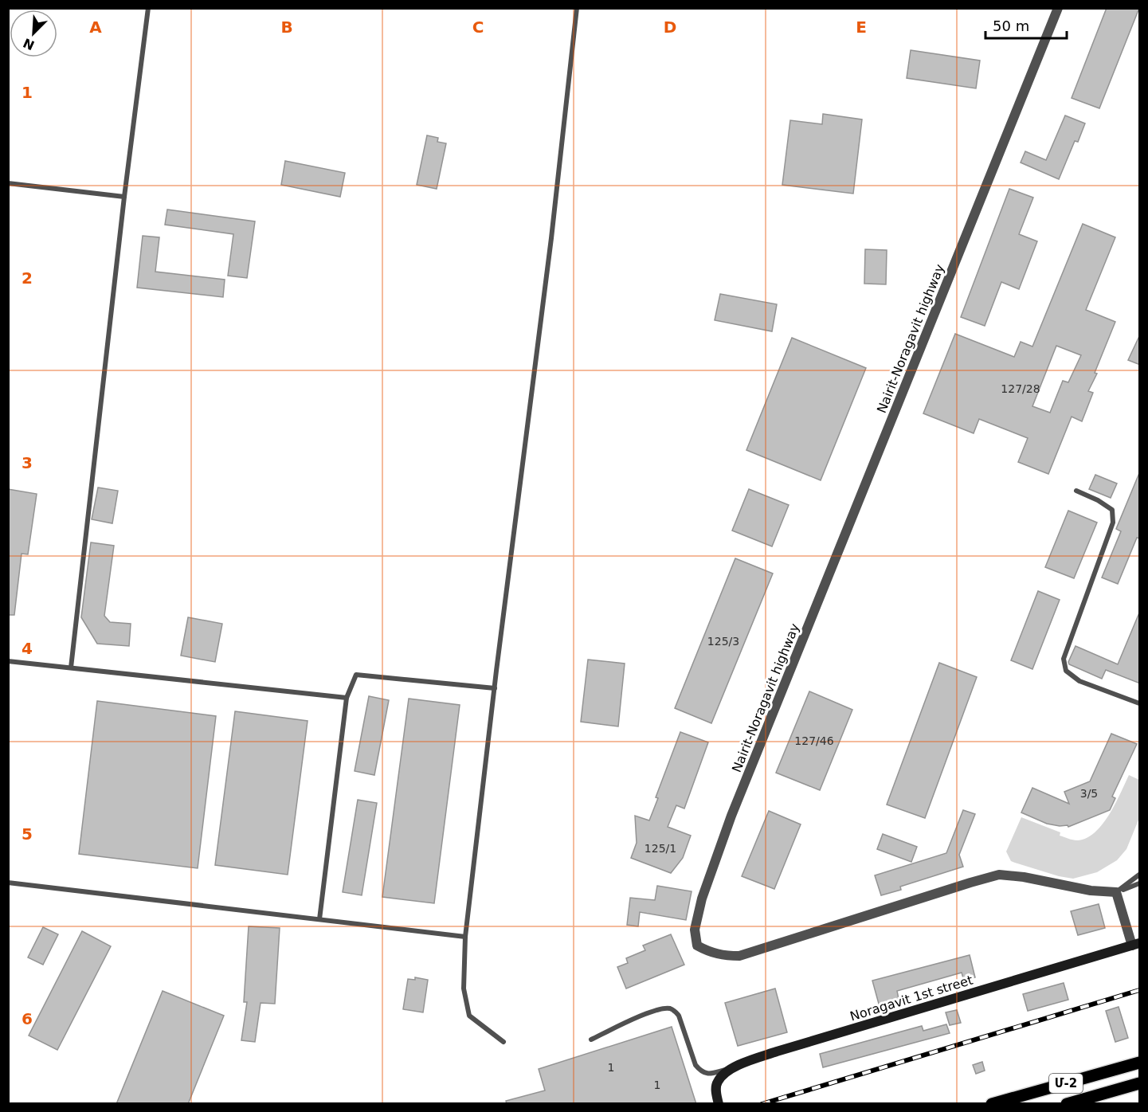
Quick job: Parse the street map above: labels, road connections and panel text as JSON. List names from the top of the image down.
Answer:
{
  "streets": {
    "main road": ["Noragavit 1st street", "Մ-2"],
    "street": ["Nairit-Noragavit highway"]
  },
  "house_numbers": [
    "127/28",
    "125/3",
    "127/46",
    "3/5",
    "125/1",
    "1",
    "1"
  ],
  "scale_bar": "50 m",
  "north": "bottom left",
  "grid": {
    "columns": [
      "A",
      "B",
      "C",
      "D",
      "E"
    ],
    "rows": [
      "1",
      "2",
      "3",
      "4",
      "5",
      "6"
    ]
  }
}
